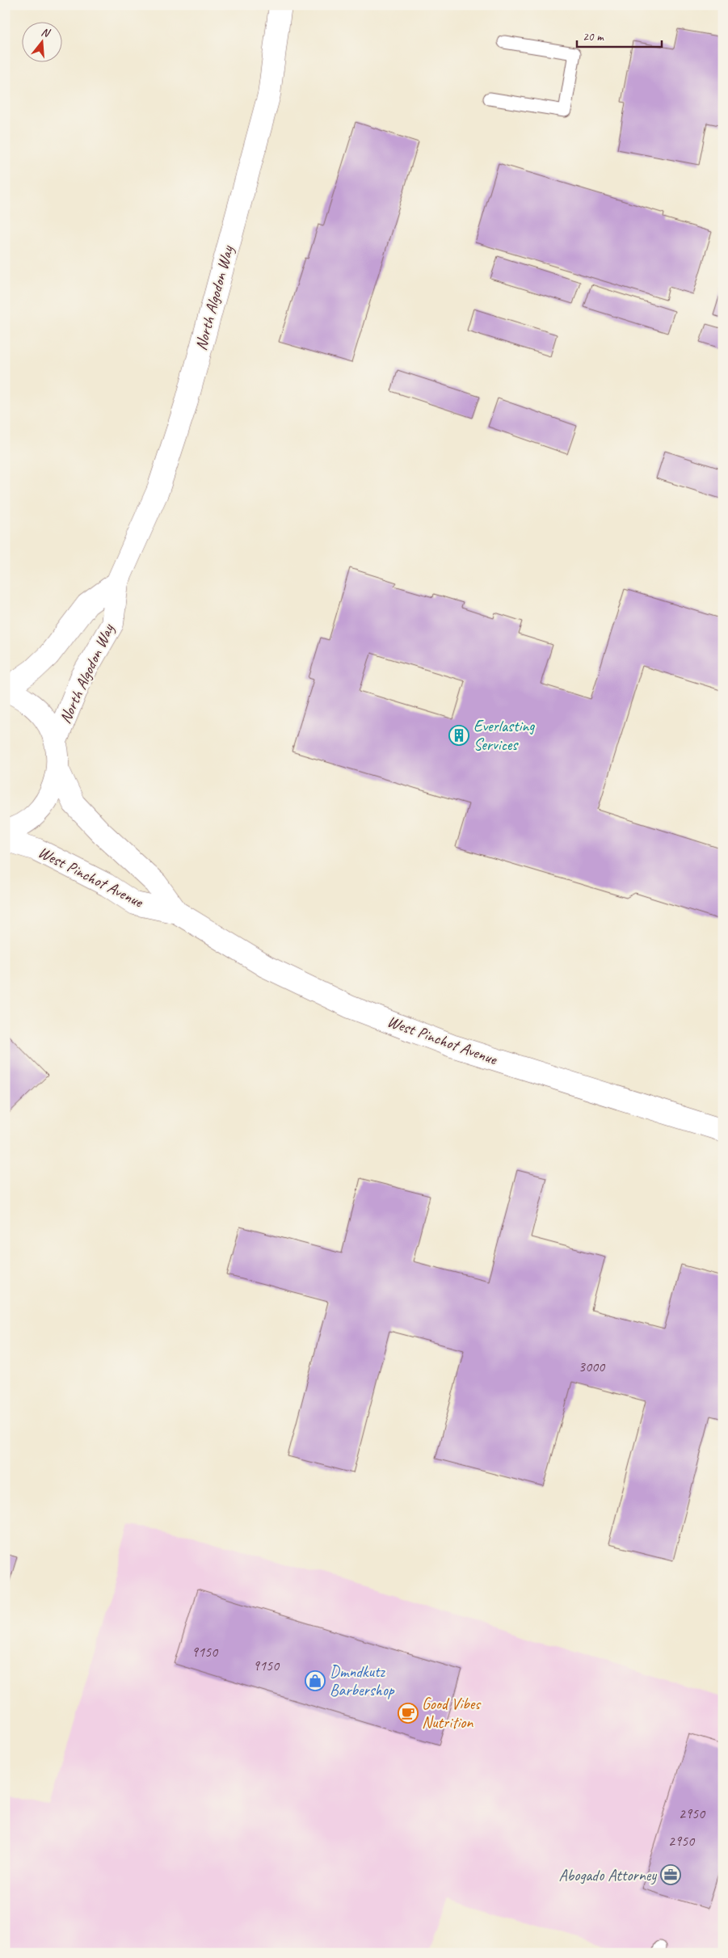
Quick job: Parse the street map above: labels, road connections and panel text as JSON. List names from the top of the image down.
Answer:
{
  "streets": {
    "street": ["North Algodon Way", "West Pinchot Avenue"]
  },
  "places": {
    "building": ["Everlasting Services"],
    "shop": ["Dmndkutz Barbershop"],
    "cafe": ["Good Vibes Nutrition"],
    "office": ["Abogado Attorney"]
  },
  "house_numbers": [
    "3000",
    "9150",
    "9150",
    "2950",
    "2950"
  ],
  "scale_bar": "20 m",
  "north": "top"
}
